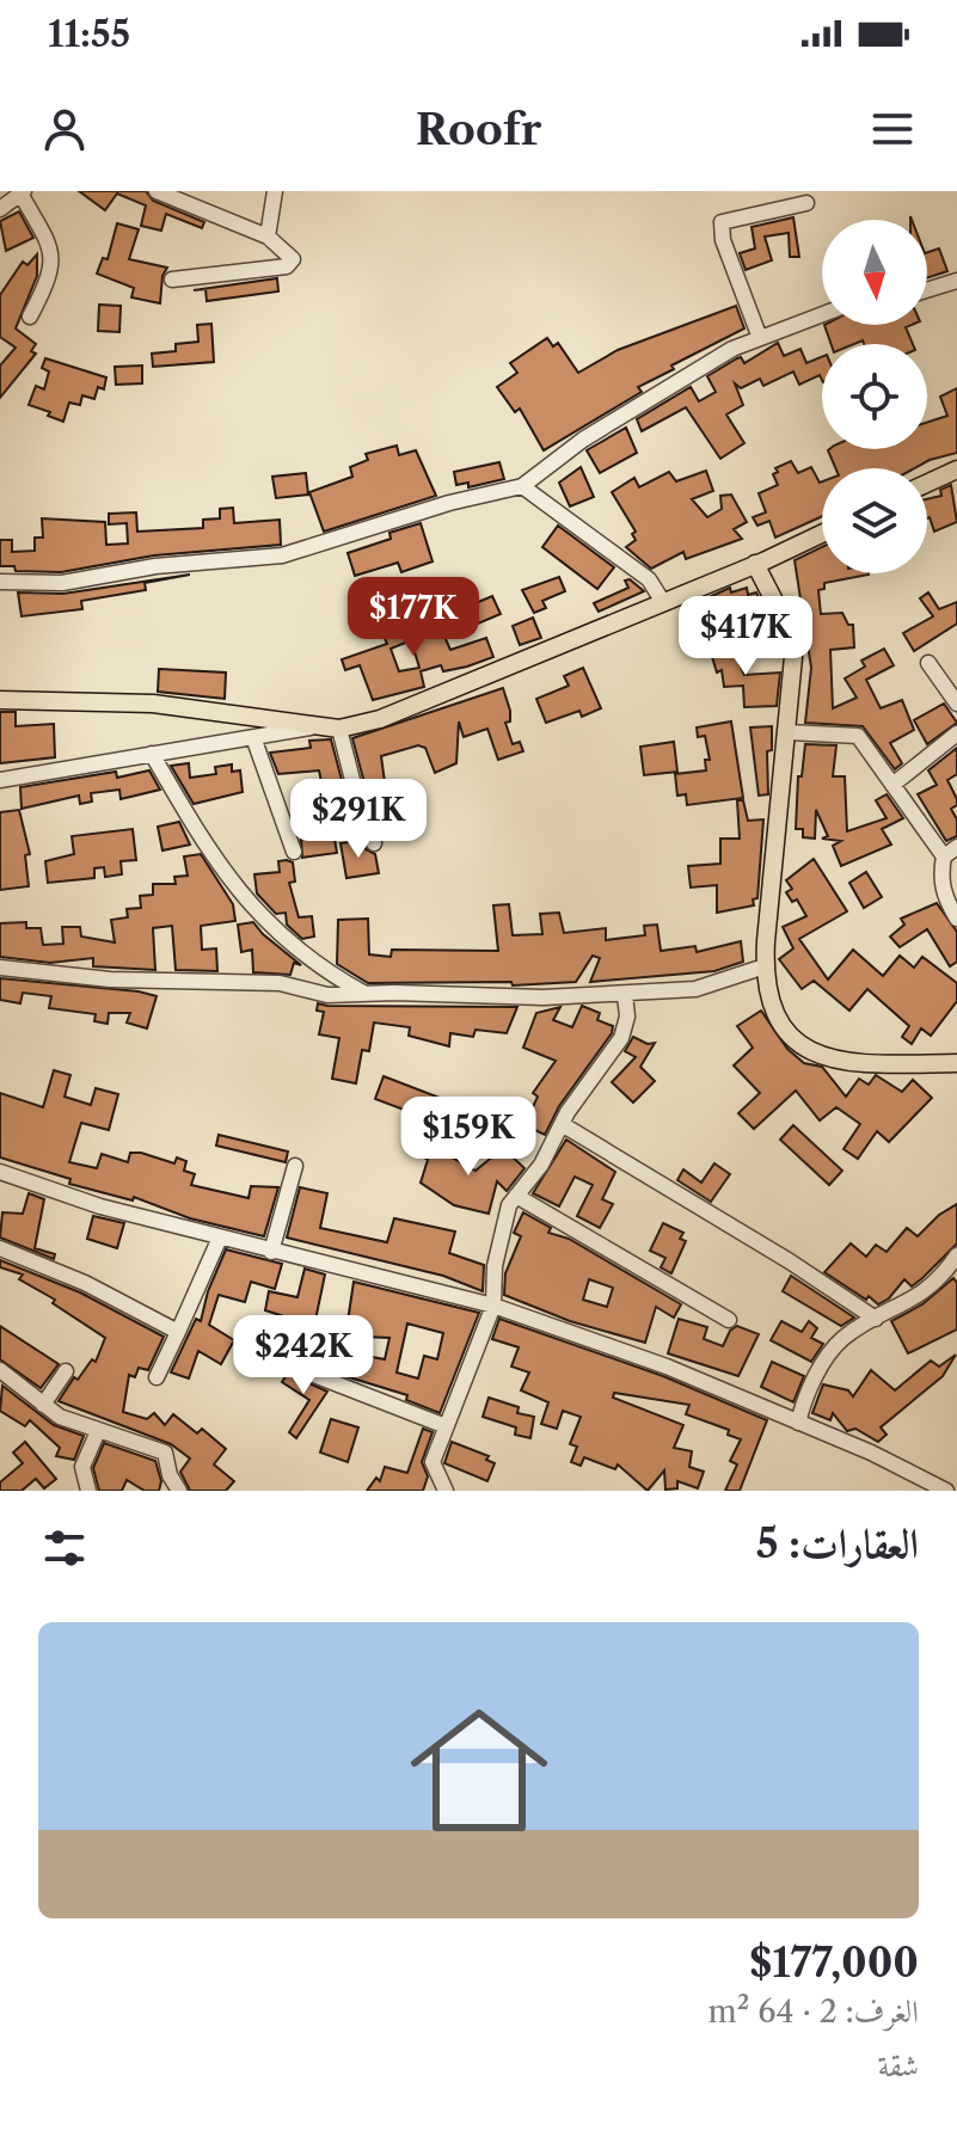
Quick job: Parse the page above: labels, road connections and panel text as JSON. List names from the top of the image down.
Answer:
{
  "north": "bottom",
  "page": {
    "status": "11:55",
    "header": "Roofr",
    "price": [
      "$177K",
      "$417K",
      "$291K",
      "$159K",
      "$242K"
    ],
    "heading": "العقارات: 5",
    "list": [
      {
        "name": "$177,000",
        "note": "الغرف: 2 · 64 m² · شقة"
      }
    ]
  }
}
